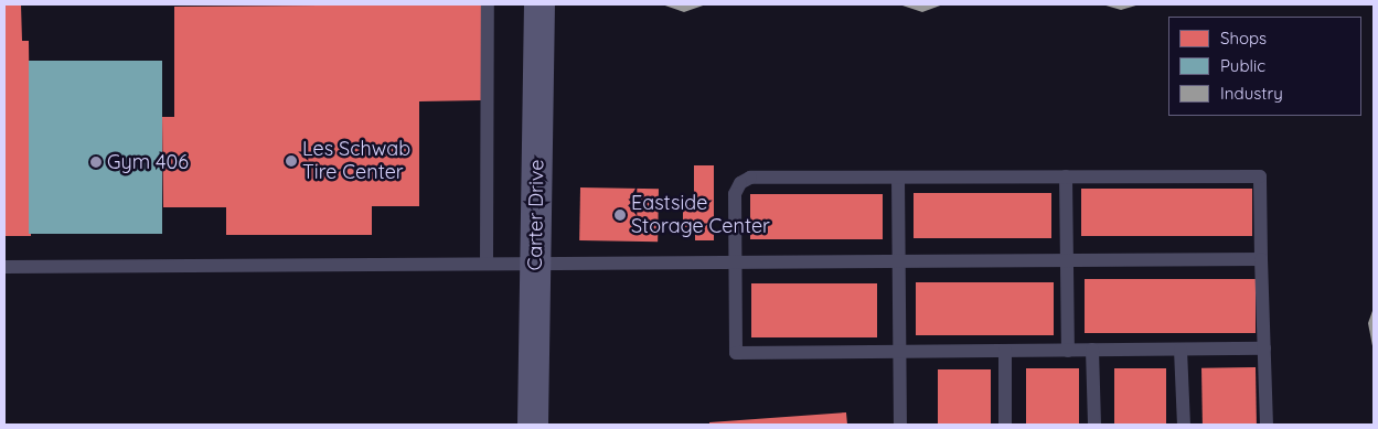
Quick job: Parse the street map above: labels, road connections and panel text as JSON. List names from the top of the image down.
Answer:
{
  "streets": {
    "street": ["Carter Drive"]
  },
  "places": ["Les Schwab Tire Center", "Gym 406", "Eastside Storage Center"],
  "legend": ["Shops", "Public", "Industry"]
}
